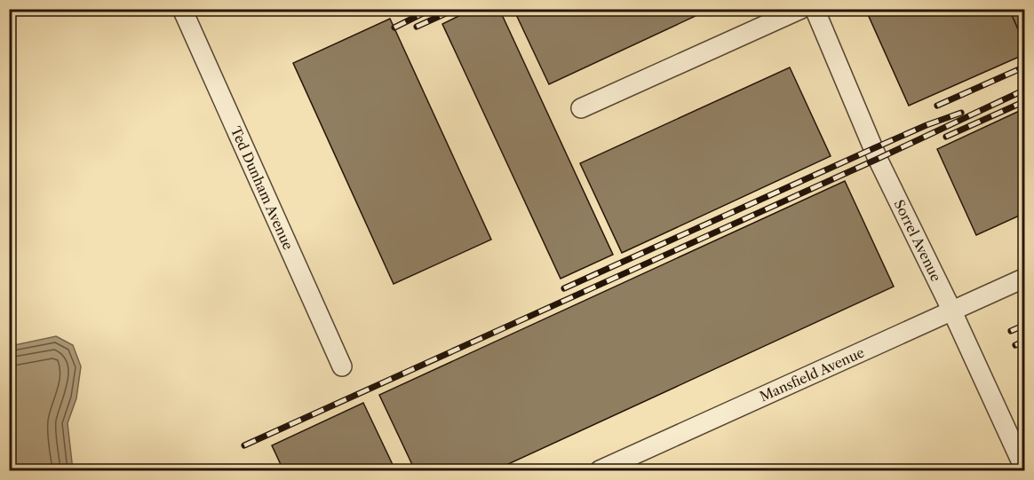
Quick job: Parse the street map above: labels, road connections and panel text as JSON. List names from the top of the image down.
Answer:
{
  "streets": {
    "street": ["Ted Dunham Avenue", "Sorrel Avenue", "Mansfield Avenue"]
  },
  "crossings": [
    ["Sorrel Avenue", "Mansfield Avenue"]
  ]
}
